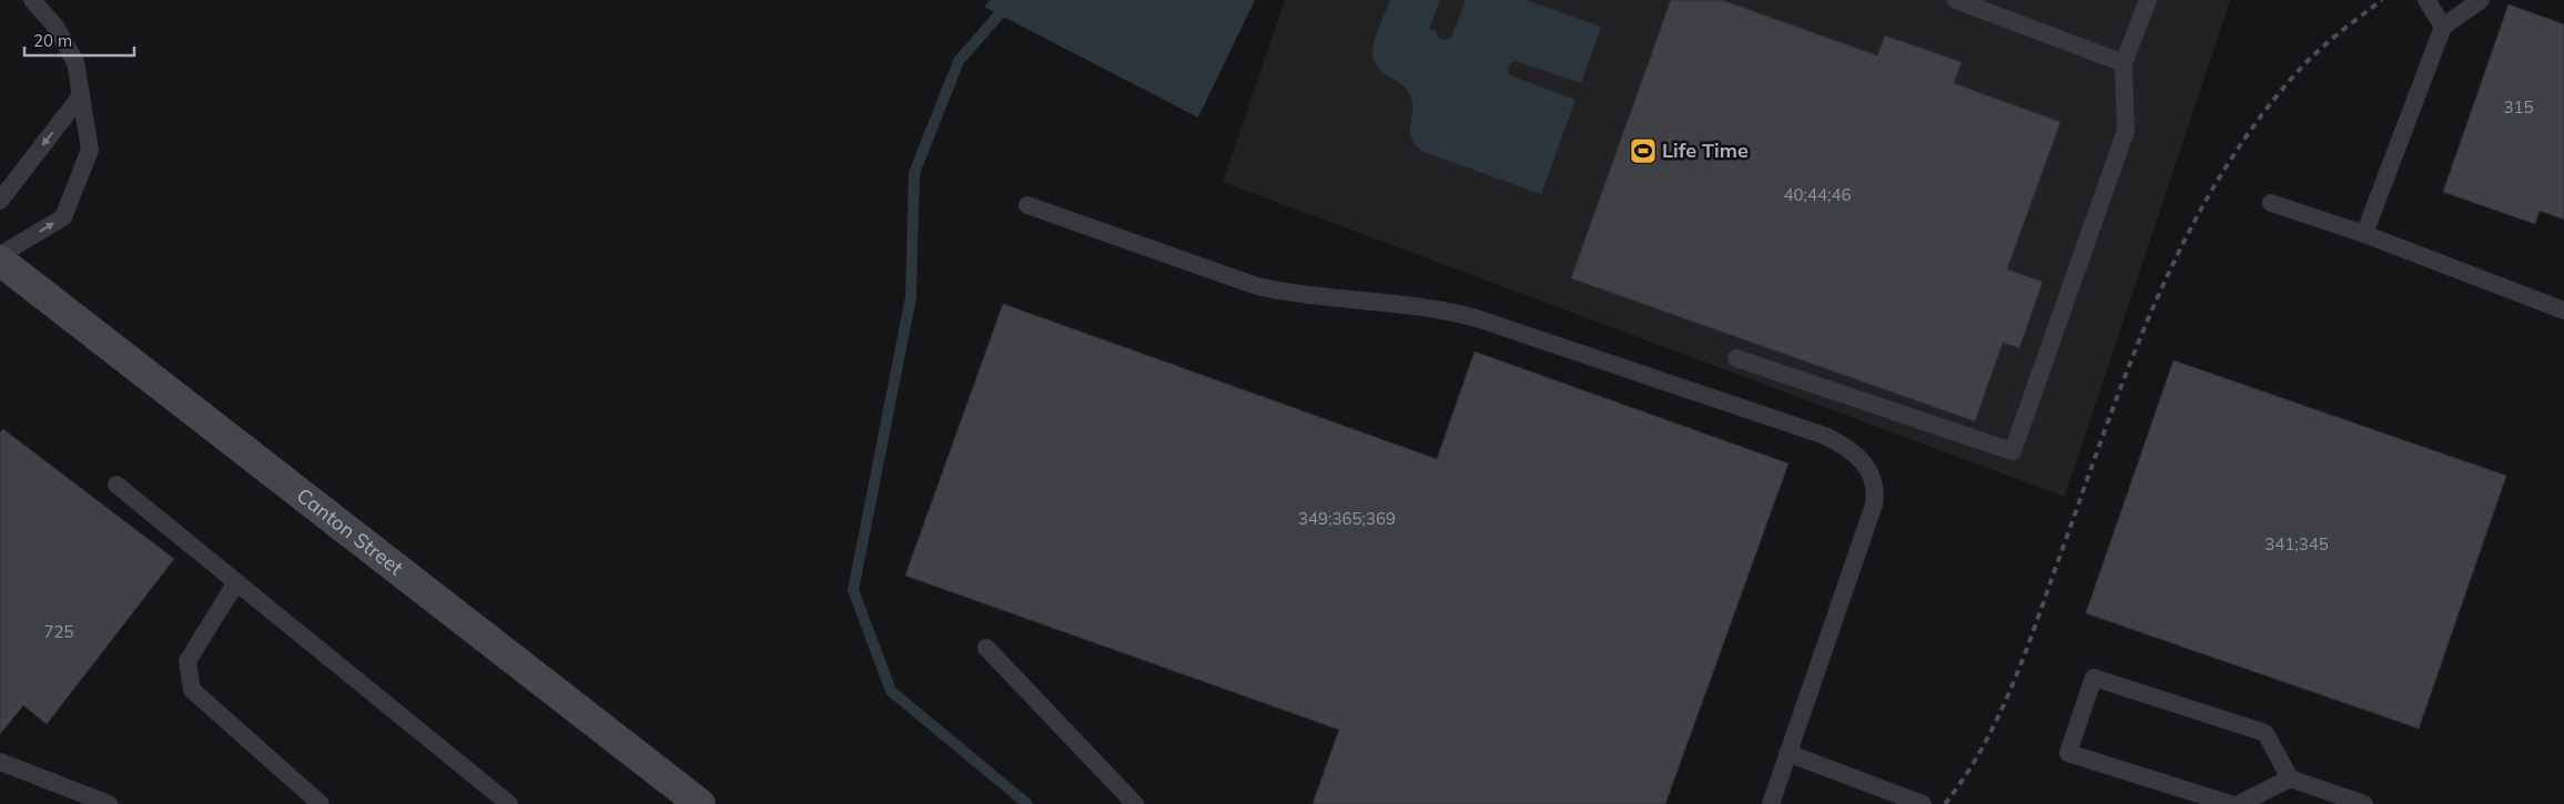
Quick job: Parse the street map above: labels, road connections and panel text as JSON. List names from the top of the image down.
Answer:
{
  "streets": {
    "main road": ["Canton Street"]
  },
  "places": {
    "sports": ["Life Time"]
  },
  "house_numbers": [
    "315",
    "40;44;46",
    "349;365;369",
    "341;345",
    "725"
  ],
  "scale_bar": "20 m"
}
